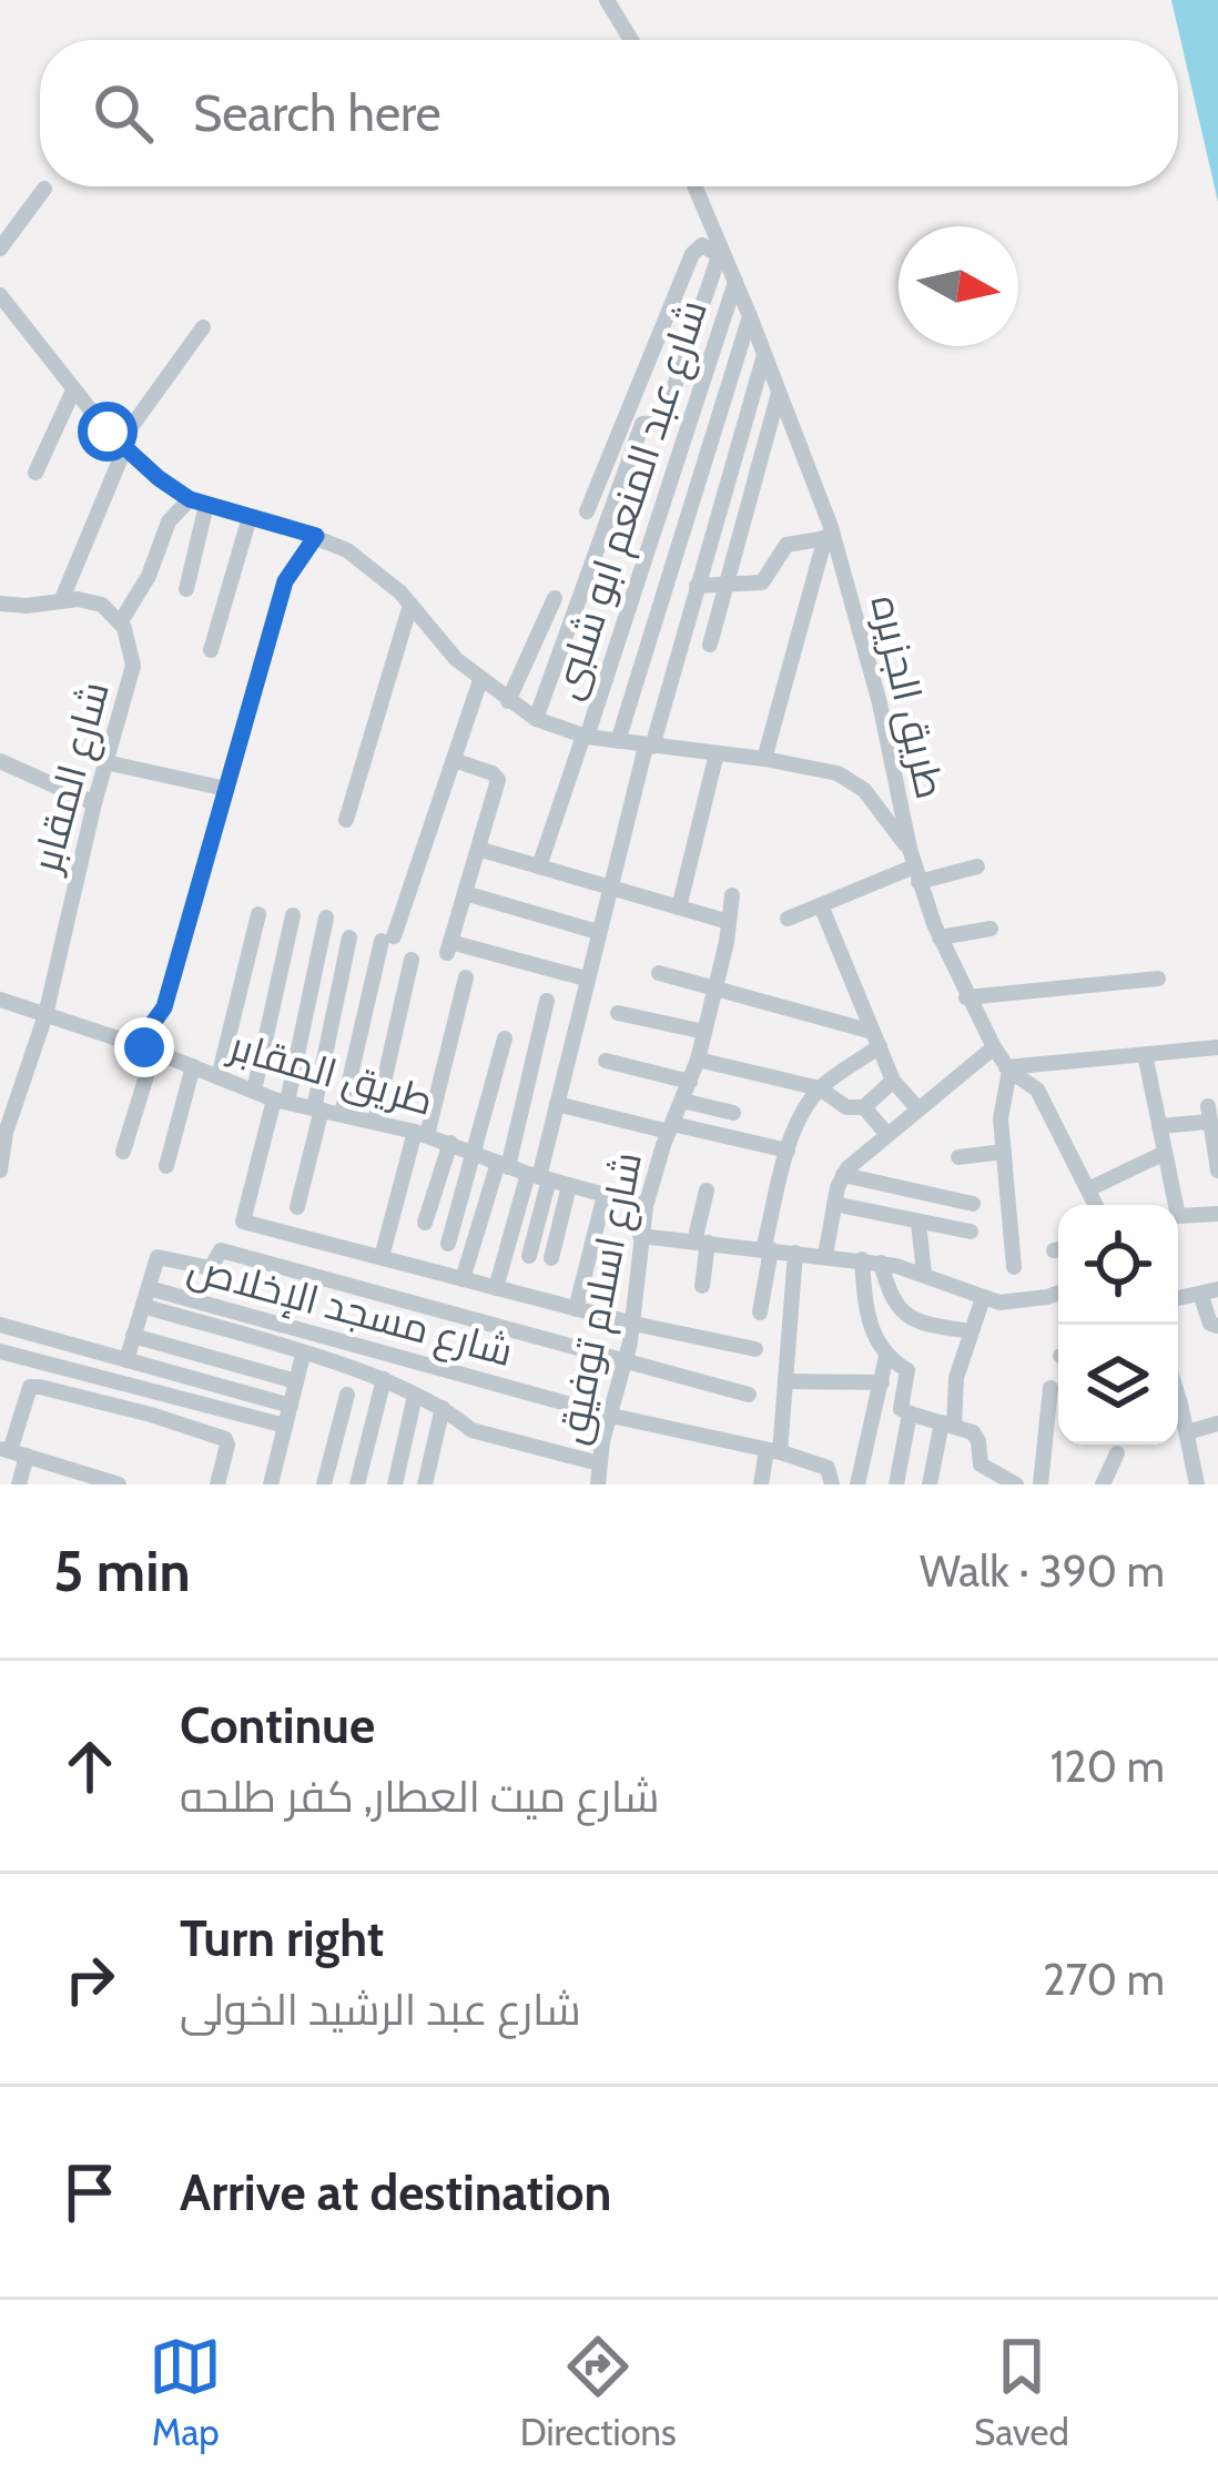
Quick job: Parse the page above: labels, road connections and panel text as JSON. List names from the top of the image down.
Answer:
{
  "streets": {
    "street": [
      "شارع عبد المنعم ابو شلبى",
      "طريق الجزيره",
      "شارع المقابر",
      "طريق المقابر",
      "شارع اسلام توفيق",
      "شارع مسجد الإخلاص"
    ]
  },
  "crossings": [
    ["شارع عبد المنعم ابو شلبى", "طريق الجزيره"],
    ["شارع المقابر", "طريق المقابر"],
    ["طريق المقابر", "شارع اسلام توفيق"],
    ["شارع اسلام توفيق", "شارع مسجد الإخلاص"]
  ],
  "north": "right",
  "page": {
    "search": "Search here",
    "heading": ["5 min", "Walk · 390 m"],
    "list": [
      ["Continue", "شارع ميت العطار, كفر طلحه", "120 m"],
      ["Turn right", "شارع عبد الرشيد الخولى", "270 m"],
      "Arrive at destination"
    ],
    "nav": ["Map", "Directions", "Saved"]
  }
}
